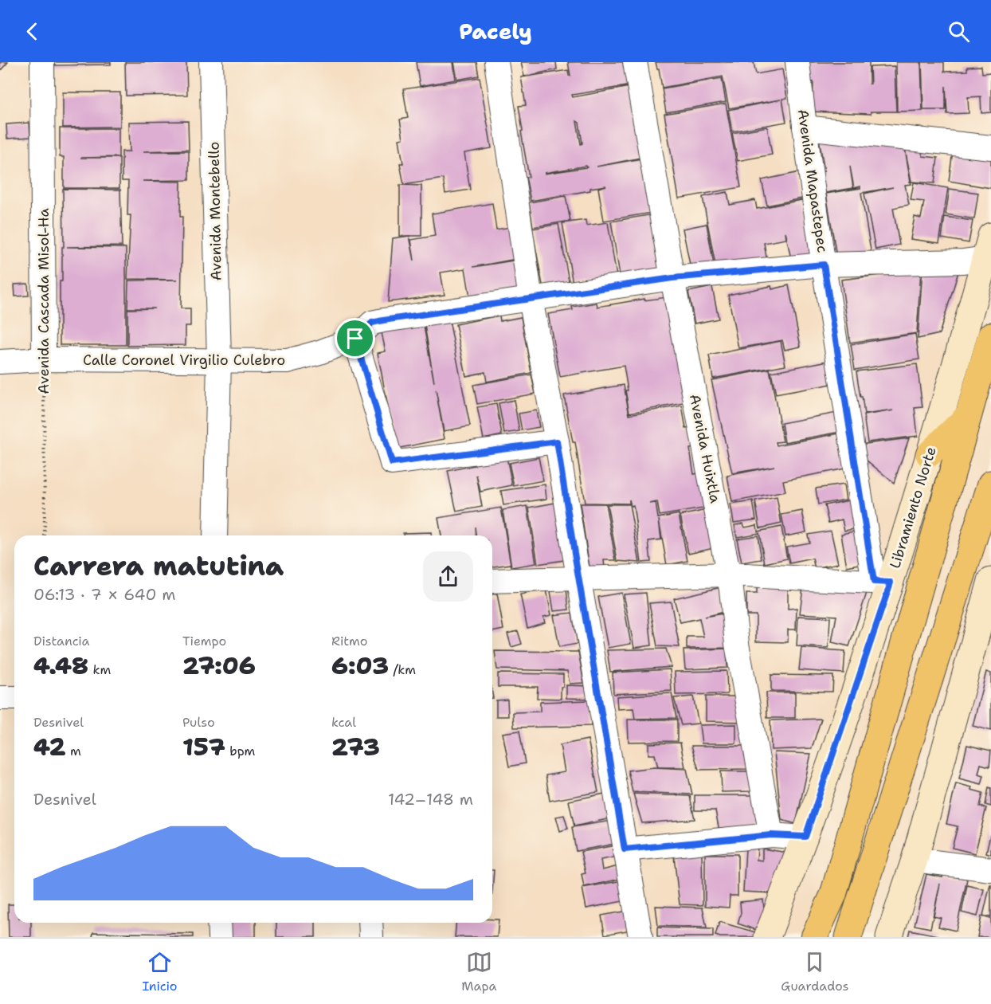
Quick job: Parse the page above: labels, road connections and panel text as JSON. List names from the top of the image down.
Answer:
{
  "streets": {
    "highway": ["Libramiento Norte"],
    "street": [
      "Avenida Mapastepec",
      "Avenida Montebello",
      "Avenida Cascada Misol-Ha",
      "Calle Coronel Virgilio Culebro",
      "Avenida Huixtla"
    ]
  },
  "crossings": [
    ["Avenida Mapastepec", "Calle Coronel Virgilio Culebro"],
    ["Avenida Mapastepec", "Libramiento Norte"],
    ["Avenida Montebello", "Calle Coronel Virgilio Culebro"],
    ["Avenida Cascada Misol-Ha", "Calle Coronel Virgilio Culebro"],
    ["Calle Coronel Virgilio Culebro", "Avenida Huixtla"],
    ["Calle Coronel Virgilio Culebro", "Libramiento Norte"]
  ],
  "page": {
    "header": "Pacely",
    "heading": ["Carrera matutina", "06:13 · 7 × 640 m"],
    "stats": [
      ["Distancia", "4.48 km"],
      ["Tiempo", "27:06"],
      ["Ritmo", "6:03 /km"],
      ["Desnivel", "42 m"],
      ["Pulso", "157 bpm"],
      ["kcal", "273"]
    ],
    "chart": ["Desnivel", "142–148 m"],
    "tabs": ["Inicio", "Mapa", "Guardados"]
  }
}
